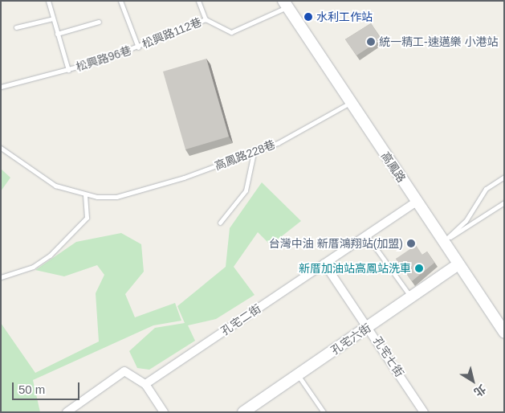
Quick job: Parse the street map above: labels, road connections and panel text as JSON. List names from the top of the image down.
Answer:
{
  "streets": {
    "street": [
      "高鳳路",
      "孔宅二街",
      "孔宅六街",
      "孔宅七街"
    ],
    "lane": ["松興路112巷", "松興路96巷", "高鳳路228巷"]
  },
  "crossings": [
    ["松興路112巷", "松興路96巷"],
    ["高鳳路228巷", "高鳳路"],
    ["高鳳路", "孔宅二街"],
    ["高鳳路", "孔宅六街"],
    ["孔宅二街", "孔宅七街"],
    ["孔宅六街", "孔宅七街"]
  ],
  "places": [
    "水利工作站",
    "統一精工-速邁樂 小港站",
    "台灣中油 新厝鴻翔站(加盟)",
    "新厝加油站高鳳站洗車"
  ],
  "scale_bar": "50 m",
  "north": "bottom right"
}
